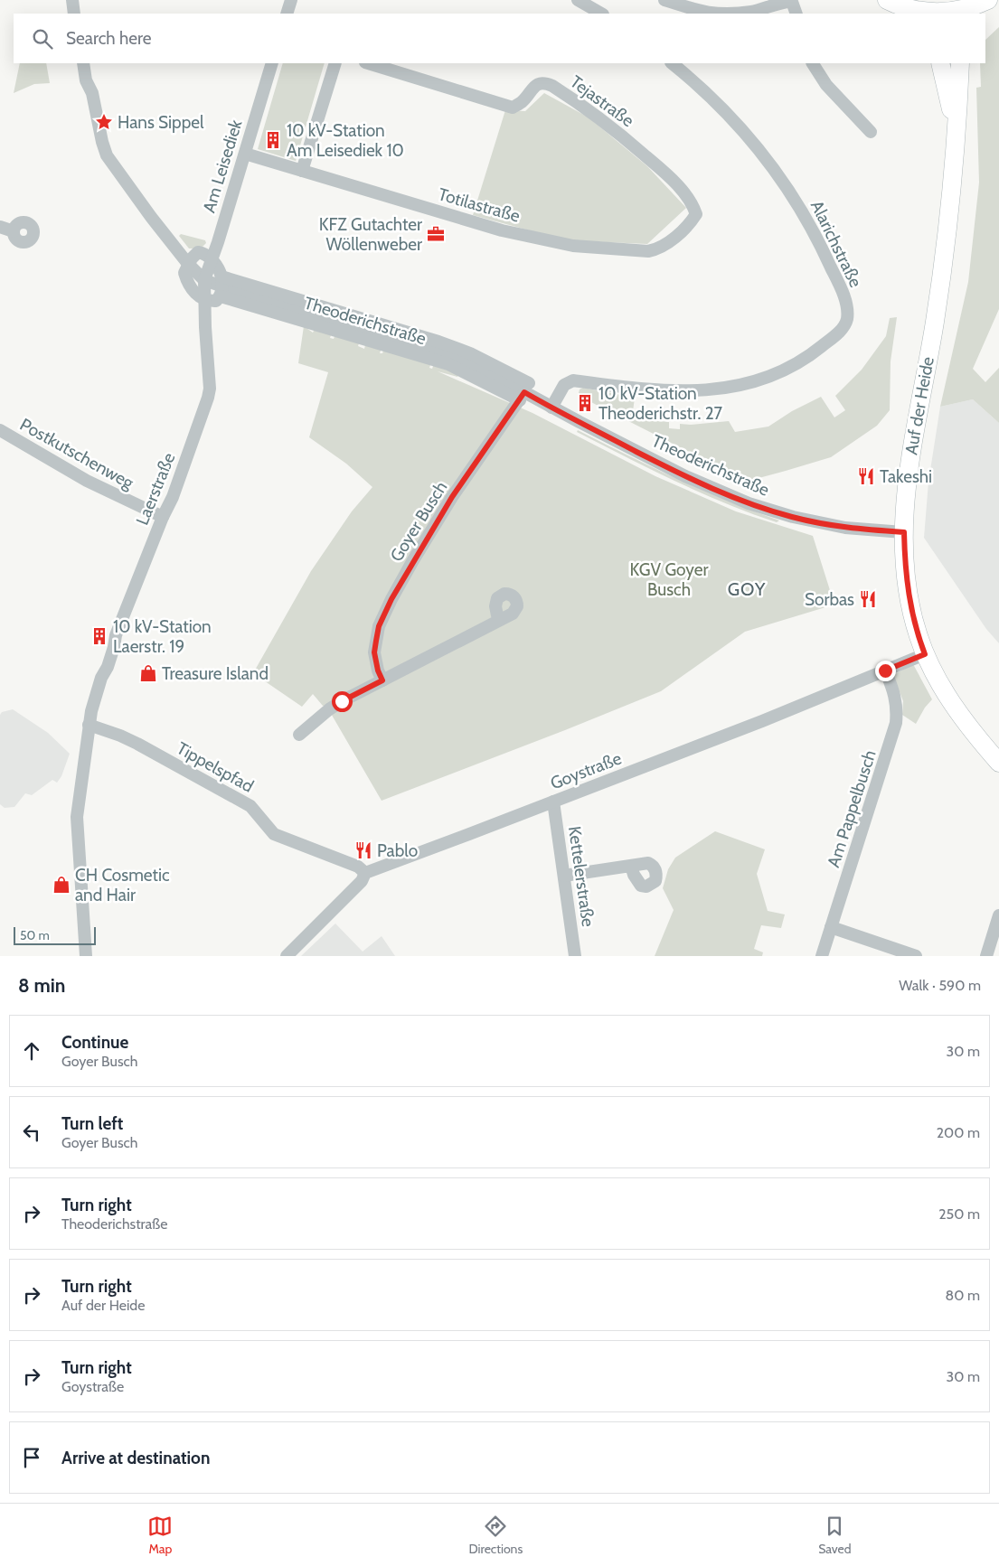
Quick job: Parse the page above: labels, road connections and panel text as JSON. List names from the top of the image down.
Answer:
{
  "streets": {
    "main road": ["Auf der Heide"],
    "street": [
      "Tejastraße",
      "Am Leisediek",
      "Totilastraße",
      "Alarichstraße",
      "Theoderichstraße",
      "Postkutschenweg",
      "Laerstraße",
      "Goyer Busch",
      "Tippelspfad",
      "Goystraße",
      "Am Pappelbusch",
      "Kettelerstraße"
    ]
  },
  "crossings": [
    ["Tejastraße", "Totilastraße"],
    ["Am Leisediek", "Totilastraße"],
    ["Am Leisediek", "Theoderichstraße"],
    ["Am Leisediek", "Laerstraße"],
    ["Alarichstraße", "Theoderichstraße"],
    ["Theoderichstraße", "Auf der Heide"],
    ["Theoderichstraße", "Laerstraße"],
    ["Theoderichstraße", "Goyer Busch"],
    ["Auf der Heide", "Goystraße"],
    ["Postkutschenweg", "Laerstraße"],
    ["Laerstraße", "Tippelspfad"],
    ["Tippelspfad", "Goystraße"],
    ["Goystraße", "Am Pappelbusch"],
    ["Goystraße", "Kettelerstraße"]
  ],
  "districts": ["GOY"],
  "parks": ["KGV Goyer Busch"],
  "places": {
    "place": ["Hans Sippel"],
    "building": ["10 kV-Station Am Leisediek 10", "10 kV-Station Theoderichstr. 27", "10 kV-Station Laerstr. 19"],
    "office": ["KFZ Gutachter Wöllenweber"],
    "restaurant": ["Takeshi", "Sorbas", "Pablo"],
    "shop": ["Treasure Island", "CH Cosmetic and Hair"]
  },
  "scale_bar": "50 m",
  "page": {
    "search": "Search here",
    "scale": "50 m",
    "heading": ["8 min", "Walk · 590 m"],
    "list": [
      ["Continue", "Goyer Busch", "30 m"],
      ["Turn left", "Goyer Busch", "200 m"],
      ["Turn right", "Theoderichstraße", "250 m"],
      ["Turn right", "Auf der Heide", "80 m"],
      ["Turn right", "Goystraße", "30 m"],
      "Arrive at destination"
    ],
    "nav": ["Map", "Directions", "Saved"]
  }
}
